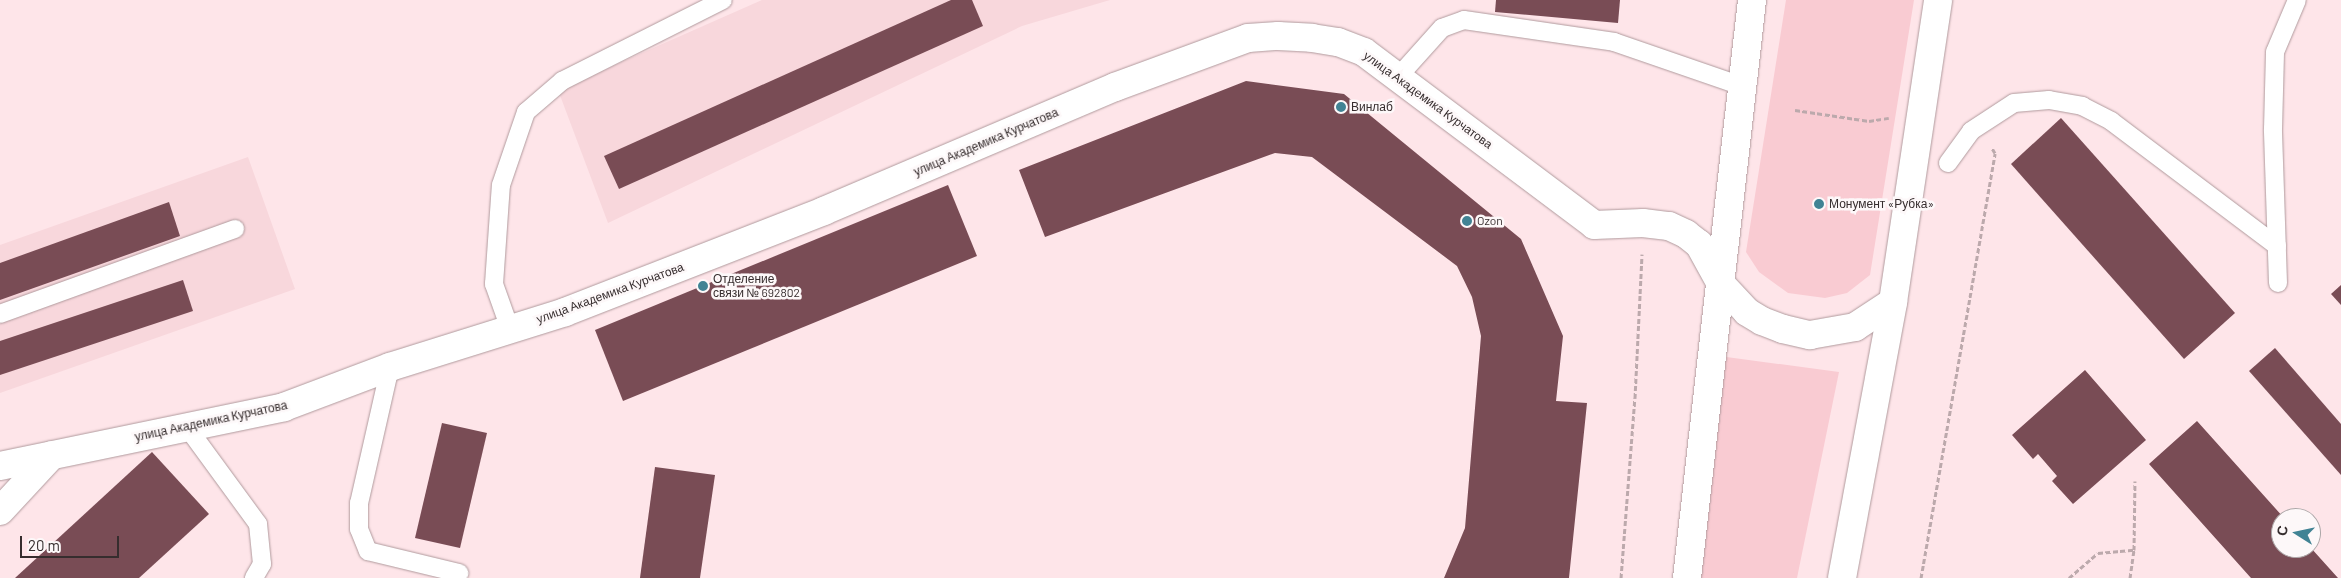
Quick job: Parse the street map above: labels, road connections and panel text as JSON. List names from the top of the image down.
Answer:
{
  "streets": {
    "street": ["улица Академика Курчатова"]
  },
  "places": [
    "Винлаб",
    "Монумент «Рубка»",
    "Ozon",
    "Отделение связи № 692802"
  ],
  "scale_bar": "20 m",
  "north": "left"
}
